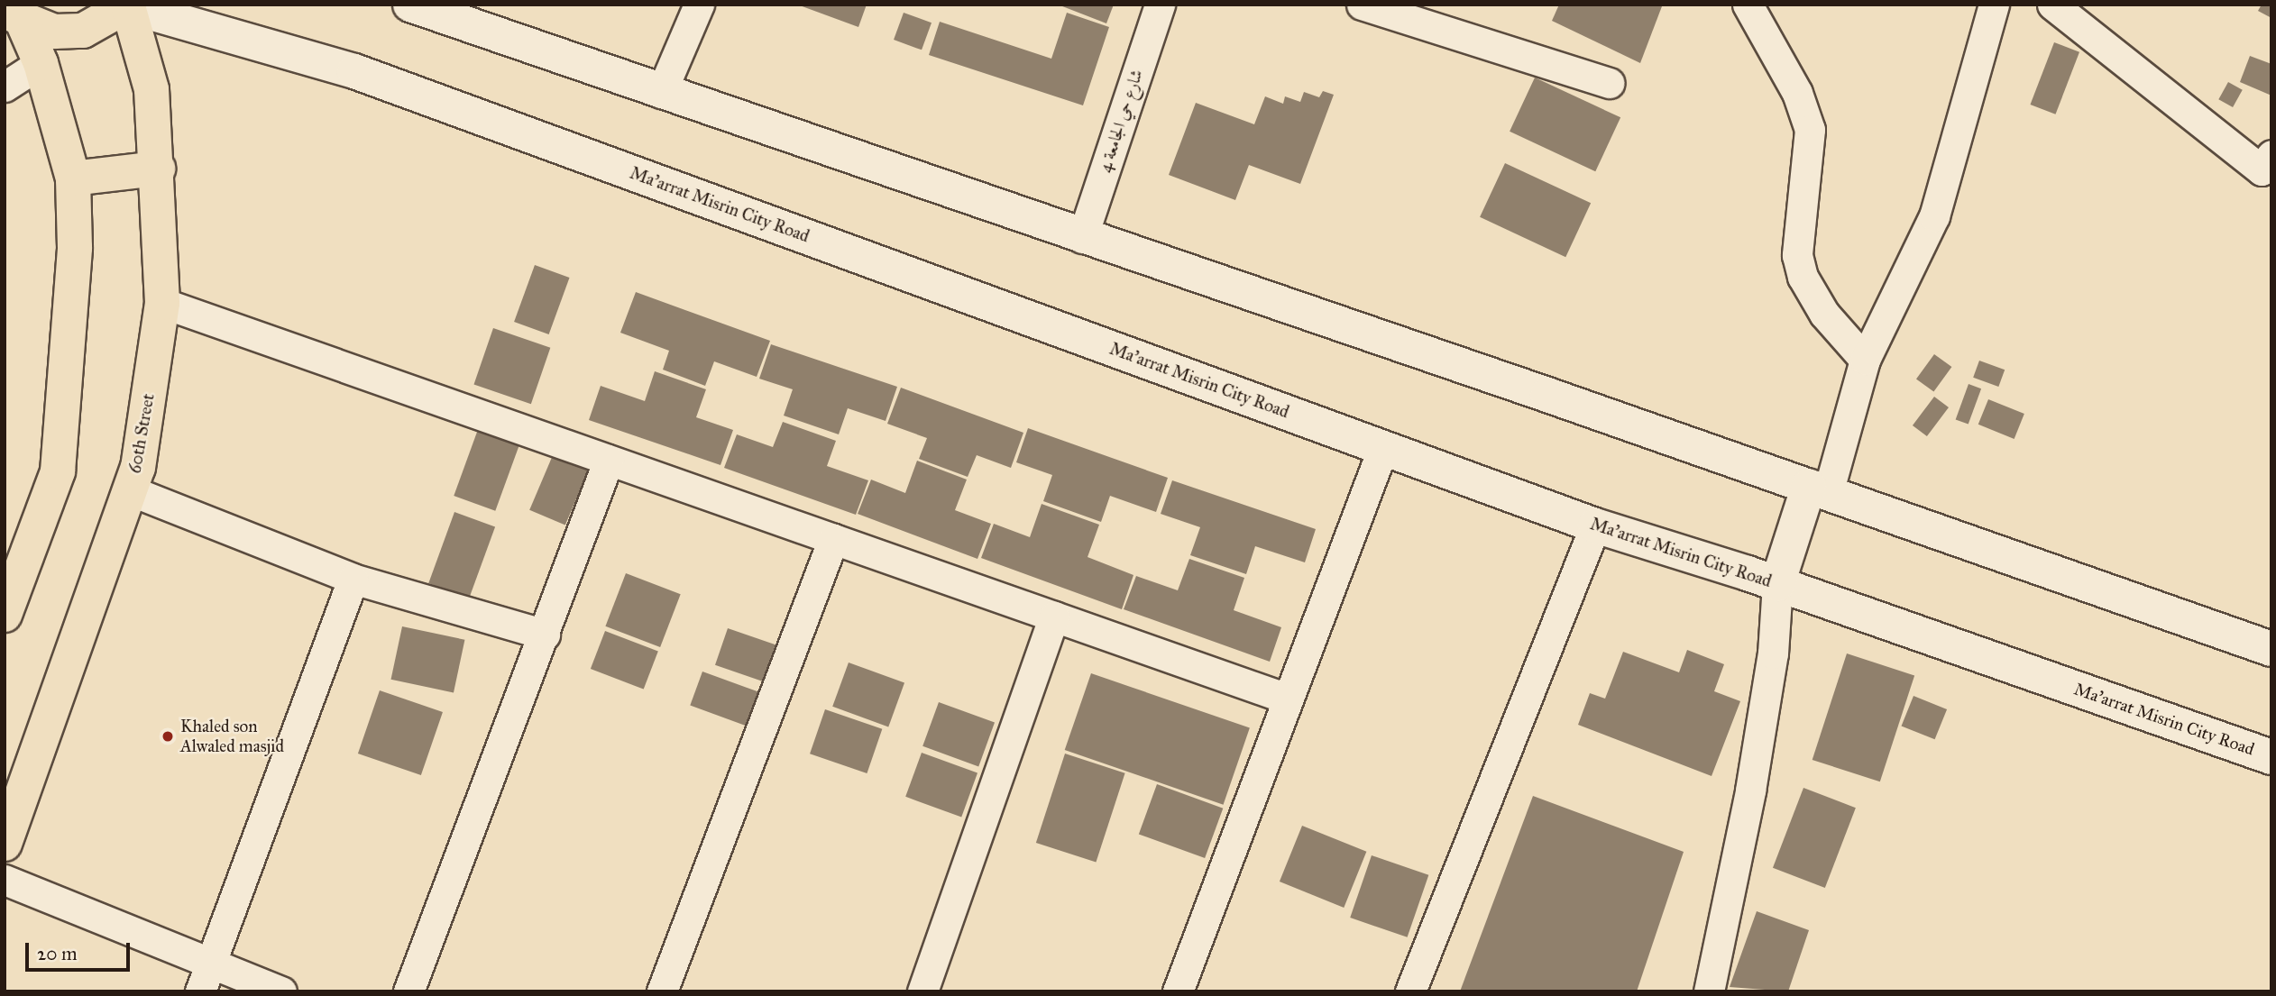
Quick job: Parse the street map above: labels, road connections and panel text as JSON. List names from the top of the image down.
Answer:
{
  "streets": {
    "main road": ["Ma'arrat Misrin City Road", "60th Street"],
    "street": ["شارع حي الجامعة 4"]
  },
  "crossings": [
    ["Ma'arrat Misrin City Road", "60th Street"]
  ],
  "places": ["Khaled son Alwaled masjid"],
  "scale_bar": "20 m"
}
